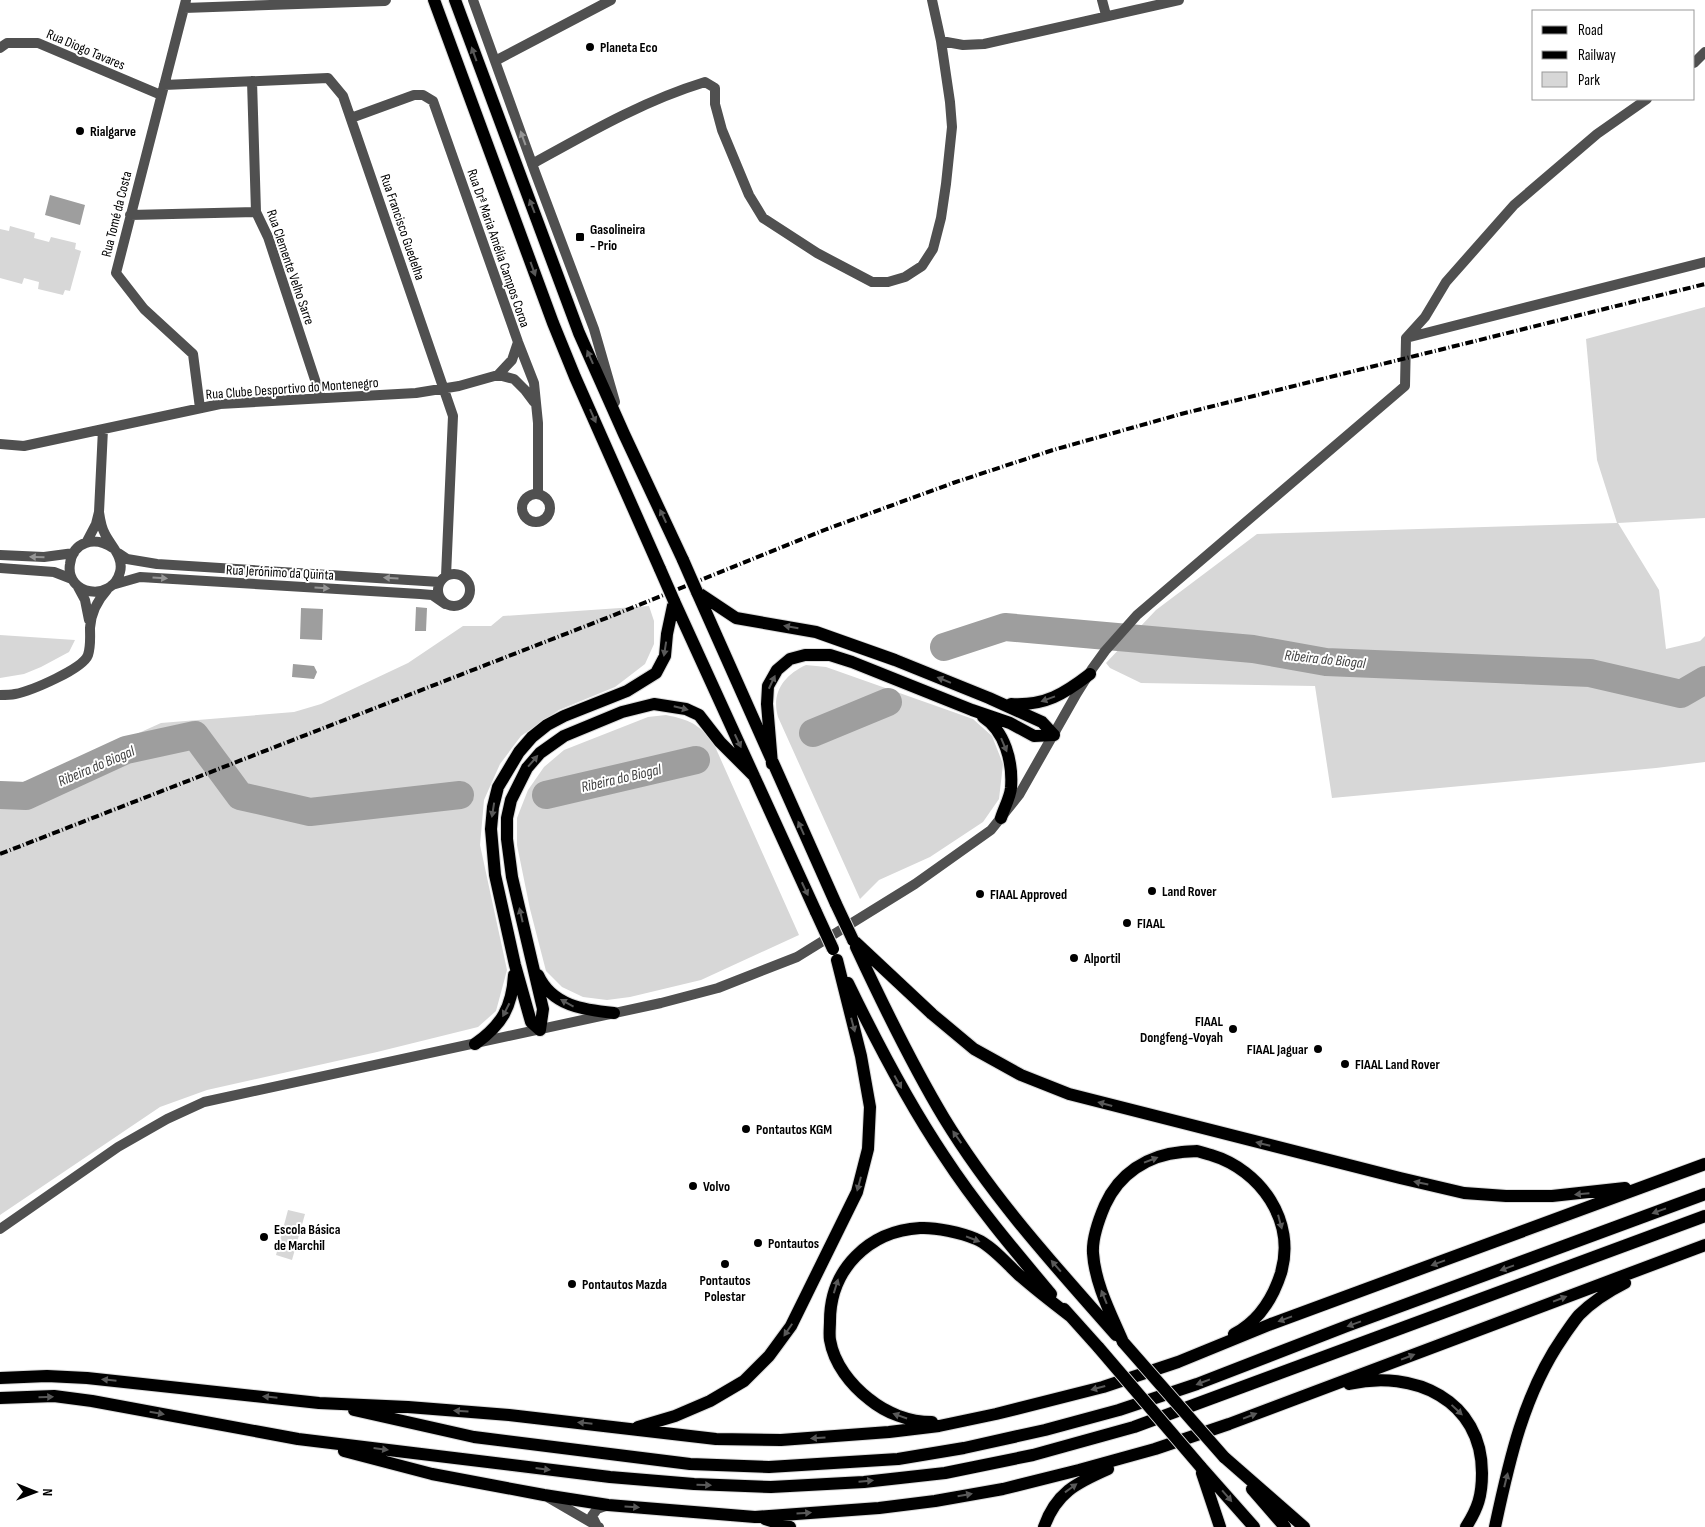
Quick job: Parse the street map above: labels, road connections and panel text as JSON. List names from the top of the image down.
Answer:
{
  "streets": {
    "street": [
      "Rua Diogo Tavares",
      "Rua Tomé da Costa",
      "Rua Francisco Guedelha",
      "Rua Drª Maria Amélia Campos Coroa",
      "Rua Clemente Velho Sarre",
      "Rua Clube Desportivo do Montenegro",
      "Rua Jerónimo da Quinta"
    ]
  },
  "crossings": [
    ["Rua Diogo Tavares", "Rua Tomé da Costa"],
    ["Rua Tomé da Costa", "Rua Francisco Guedelha"],
    ["Rua Tomé da Costa", "Rua Clube Desportivo do Montenegro"],
    ["Rua Francisco Guedelha", "Rua Drª Maria Amélia Campos Coroa"],
    ["Rua Francisco Guedelha", "Rua Clemente Velho Sarre"],
    ["Rua Francisco Guedelha", "Rua Clube Desportivo do Montenegro"],
    ["Rua Francisco Guedelha", "Rua Jerónimo da Quinta"],
    ["Rua Clemente Velho Sarre", "Rua Clube Desportivo do Montenegro"]
  ],
  "water": ["Ribeira do Biogal"],
  "places": {
    "other": [
      "Planeta Eco",
      "Rialgarve",
      "Land Rover",
      "FIAAL Approved",
      "FIAAL",
      "Alportil",
      "FIAAL Dongfeng-Voyah",
      "FIAAL Jaguar",
      "FIAAL Land Rover",
      "Pontautos KGM",
      "Volvo",
      "Escola Básica de Marchil",
      "Pontautos",
      "Pontautos Polestar",
      "Pontautos Mazda"
    ],
    "transit": ["Gasolineira - Prio"]
  },
  "legend": ["Road", "Railway", "Park"],
  "north": "right"
}
